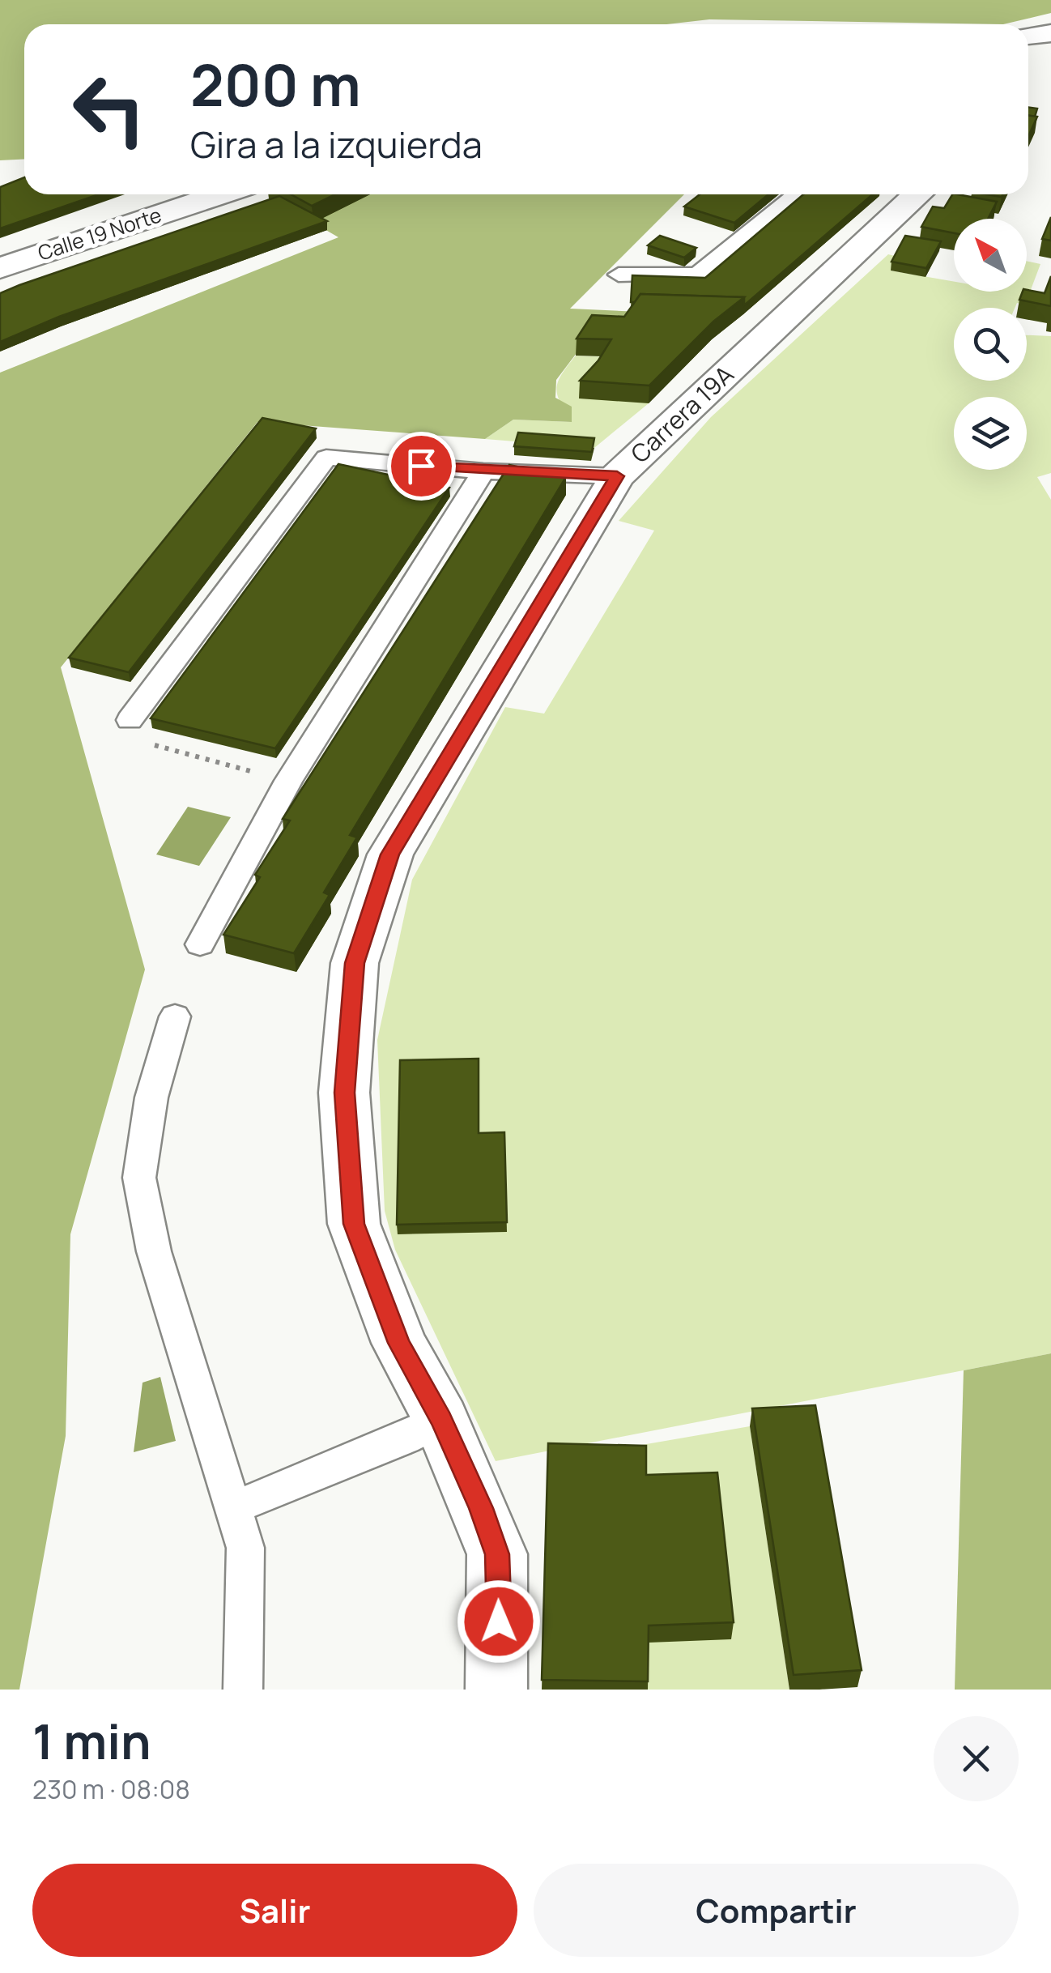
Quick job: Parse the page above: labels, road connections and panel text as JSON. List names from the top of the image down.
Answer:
{
  "streets": {
    "street": ["Calle 19 Norte", "Carrera 19A"]
  },
  "north": "top left",
  "page": {
    "turn": ["200 m", "Gira a la izquierda"],
    "heading": ["1 min", "230 m · 08:08"],
    "buttons": ["Salir", "Compartir"]
  }
}
